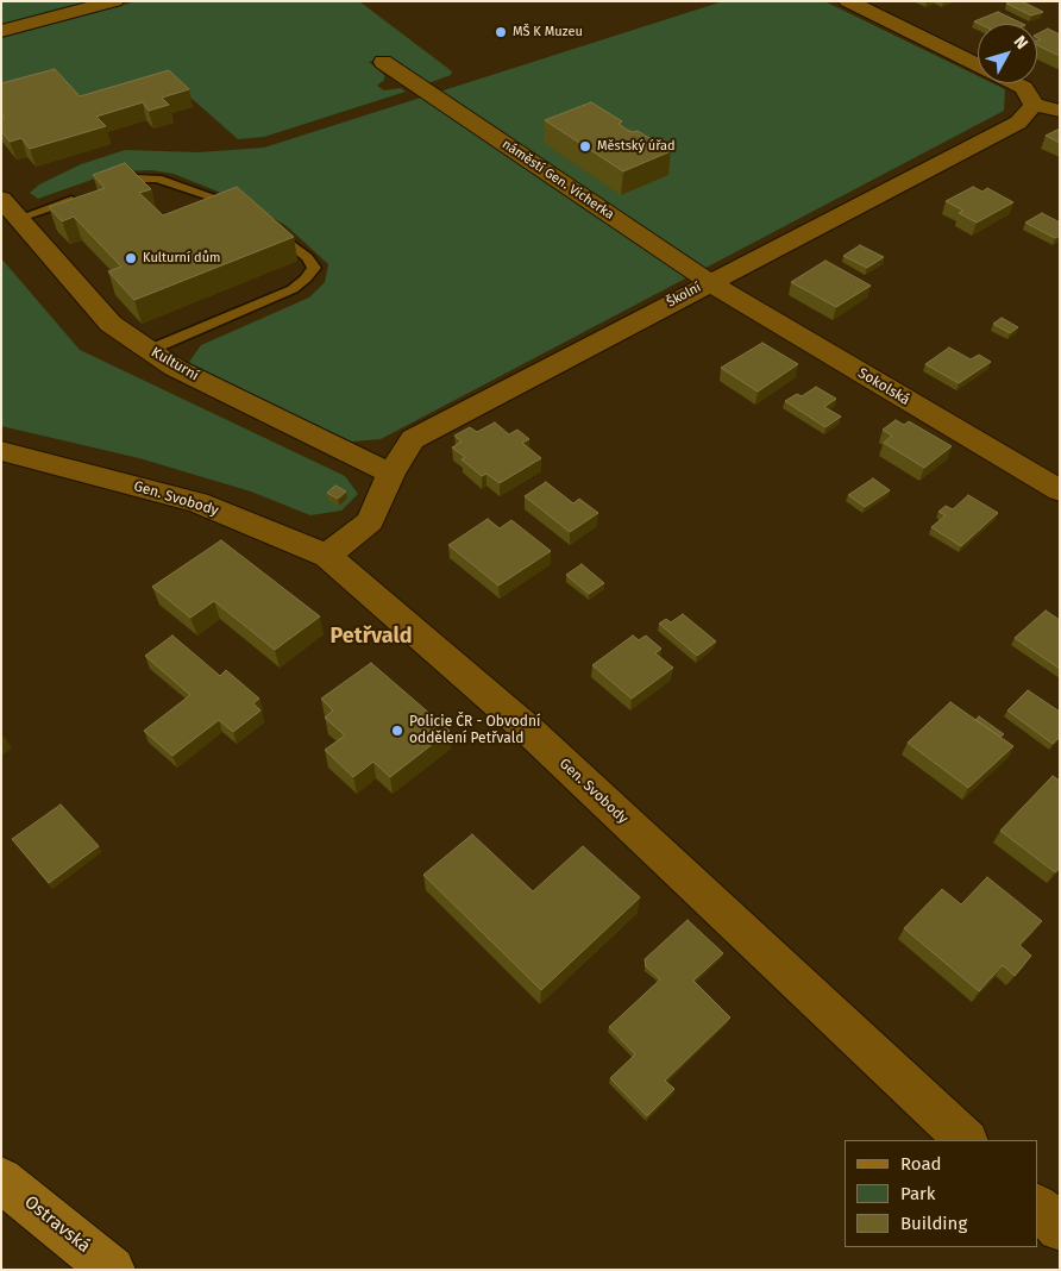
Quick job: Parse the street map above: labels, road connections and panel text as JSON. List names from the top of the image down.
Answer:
{
  "streets": {
    "main road": ["Ostravská"],
    "street": [
      "náměstí Gen. Vicherka",
      "Školní",
      "Kulturní",
      "Sokolská",
      "Gen. Svobody"
    ]
  },
  "crossings": [
    ["náměstí Gen. Vicherka", "Školní"],
    ["náměstí Gen. Vicherka", "Sokolská"],
    ["Školní", "Kulturní"],
    ["Školní", "Sokolská"],
    ["Školní", "Gen. Svobody"]
  ],
  "districts": ["Petřvald"],
  "places": [
    "MŠ K Muzeu",
    "Městský úřad",
    "Kulturní dům",
    "Policie ČR - Obvodní oddělení Petřvald"
  ],
  "legend": ["Road", "Park", "Building"],
  "north": "top right"
}
